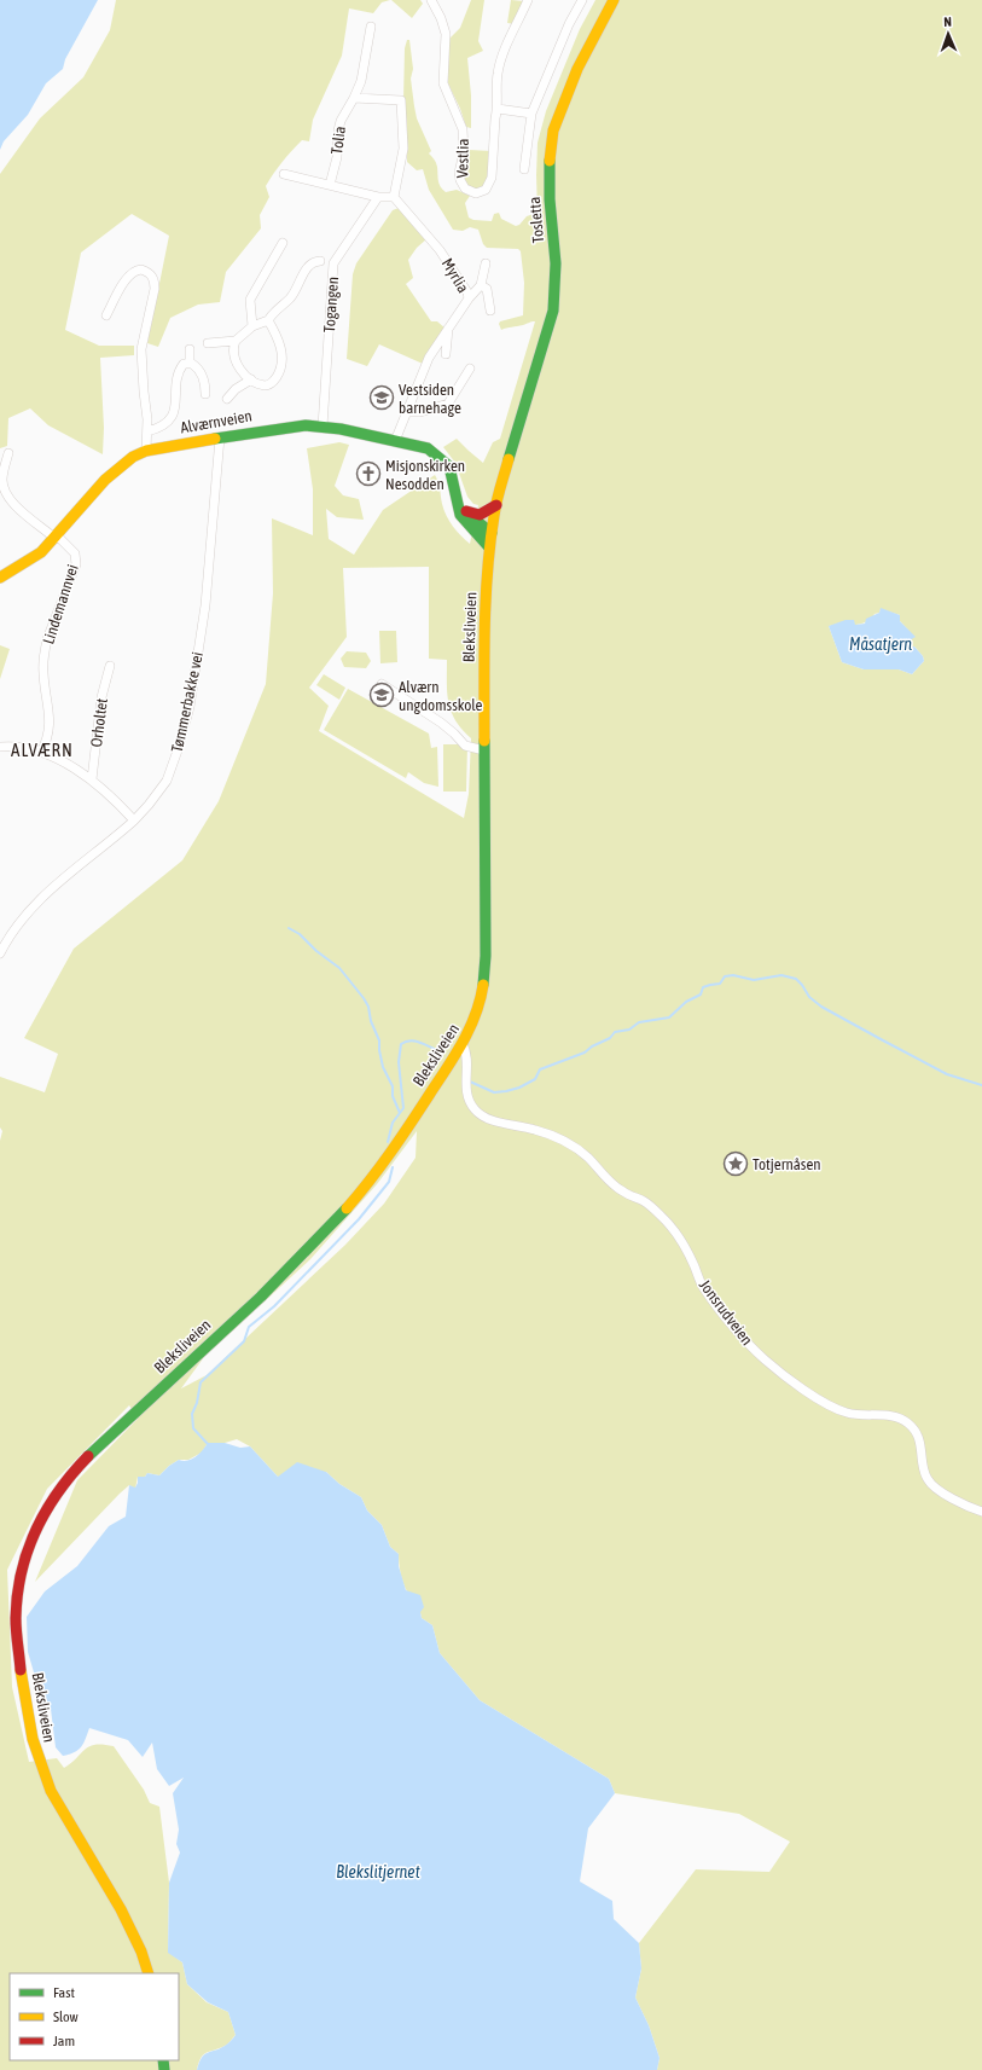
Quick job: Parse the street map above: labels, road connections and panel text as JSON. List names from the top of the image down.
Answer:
{
  "streets": {
    "main road": ["Tosletta", "Alværnveien", "Bleksliveien"],
    "street": [
      "Tolia",
      "Vestlia",
      "Myrlia",
      "Togangen",
      "Lindemannvei",
      "Tømmerbakke vei",
      "Orholtet",
      "Jonsrudveien"
    ]
  },
  "crossings": [
    ["Myrlia", "Alværnveien"],
    ["Togangen", "Alværnveien"],
    ["Alværnveien", "Lindemannvei"],
    ["Alværnveien", "Bleksliveien"],
    ["Alværnveien", "Tømmerbakke vei"],
    ["Bleksliveien", "Jonsrudveien"]
  ],
  "districts": ["ALVÆRN"],
  "water": ["Måsatjern", "Blekslitjernet"],
  "places": {
    "school or university": ["Vestsiden barnehage", "Alværn ungdomsskole"],
    "church": ["Misjonskirken Nesodden"],
    "place": ["Totjernåsen"]
  },
  "legend": ["Fast", "Slow", "Jam"],
  "north": "top"
}
